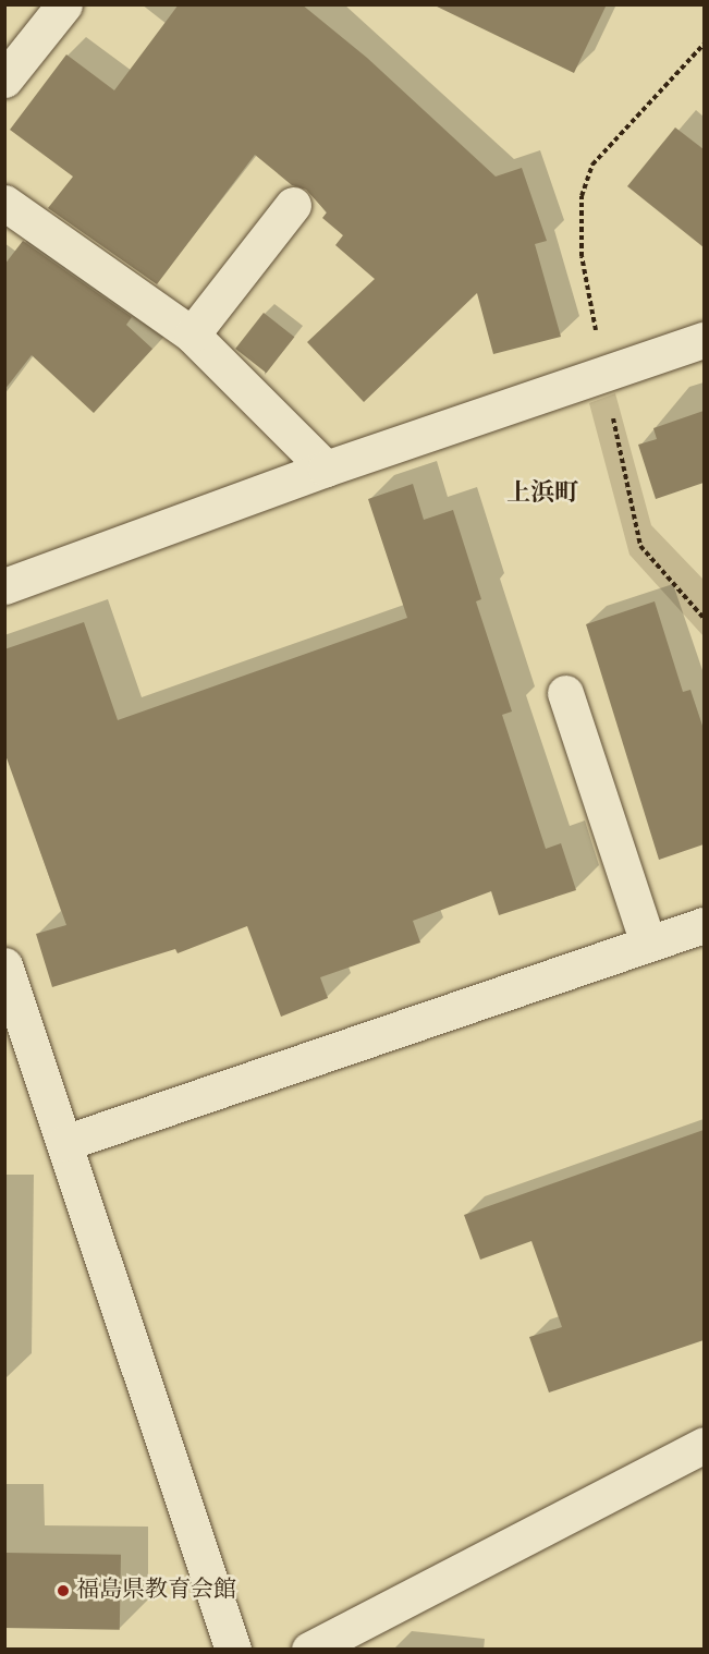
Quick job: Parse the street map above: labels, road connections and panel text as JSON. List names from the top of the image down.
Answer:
{
  "districts": ["上浜町"],
  "places": ["福島県教育会館"]
}
